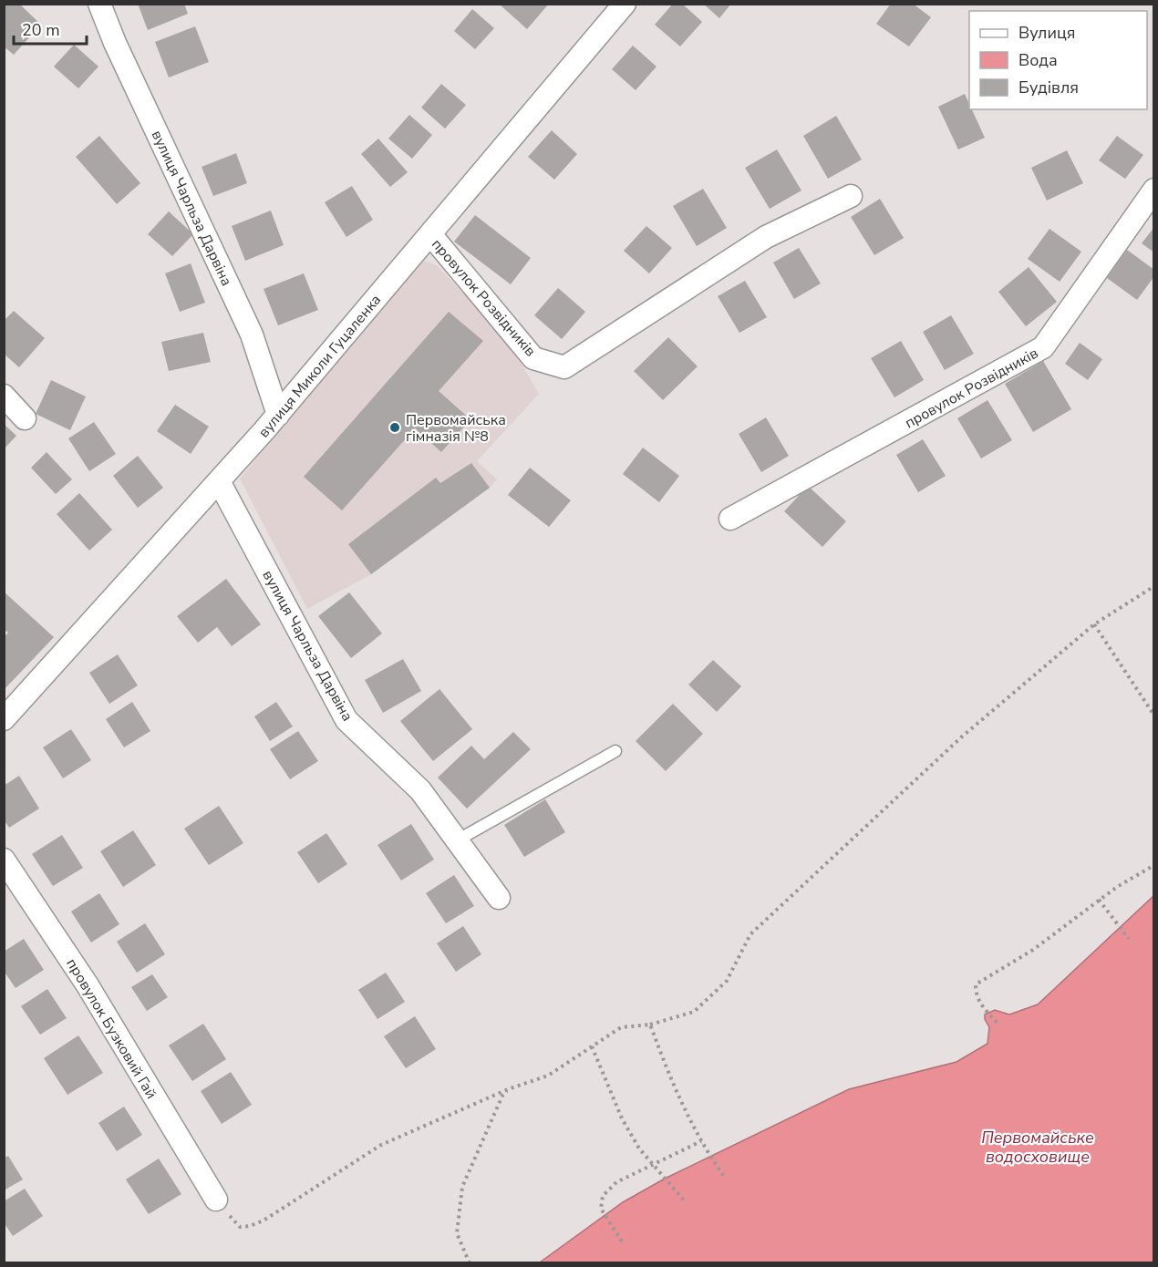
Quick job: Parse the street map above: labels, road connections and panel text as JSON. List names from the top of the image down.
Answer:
{
  "streets": {
    "street": [
      "вулиця Чарльза Дарвіна",
      "провулок Розвідників",
      "вулиця Миколи Гуцаленка",
      "провулок Бузковий Гай"
    ]
  },
  "crossings": [
    ["вулиця Чарльза Дарвіна", "вулиця Миколи Гуцаленка"],
    ["провулок Розвідників", "вулиця Миколи Гуцаленка"]
  ],
  "water": ["Первомайське водосховище"],
  "places": ["Первомайська гімназія №8"],
  "legend": ["Вулиця", "Вода", "Будівля"],
  "scale_bar": "20 m"
}
